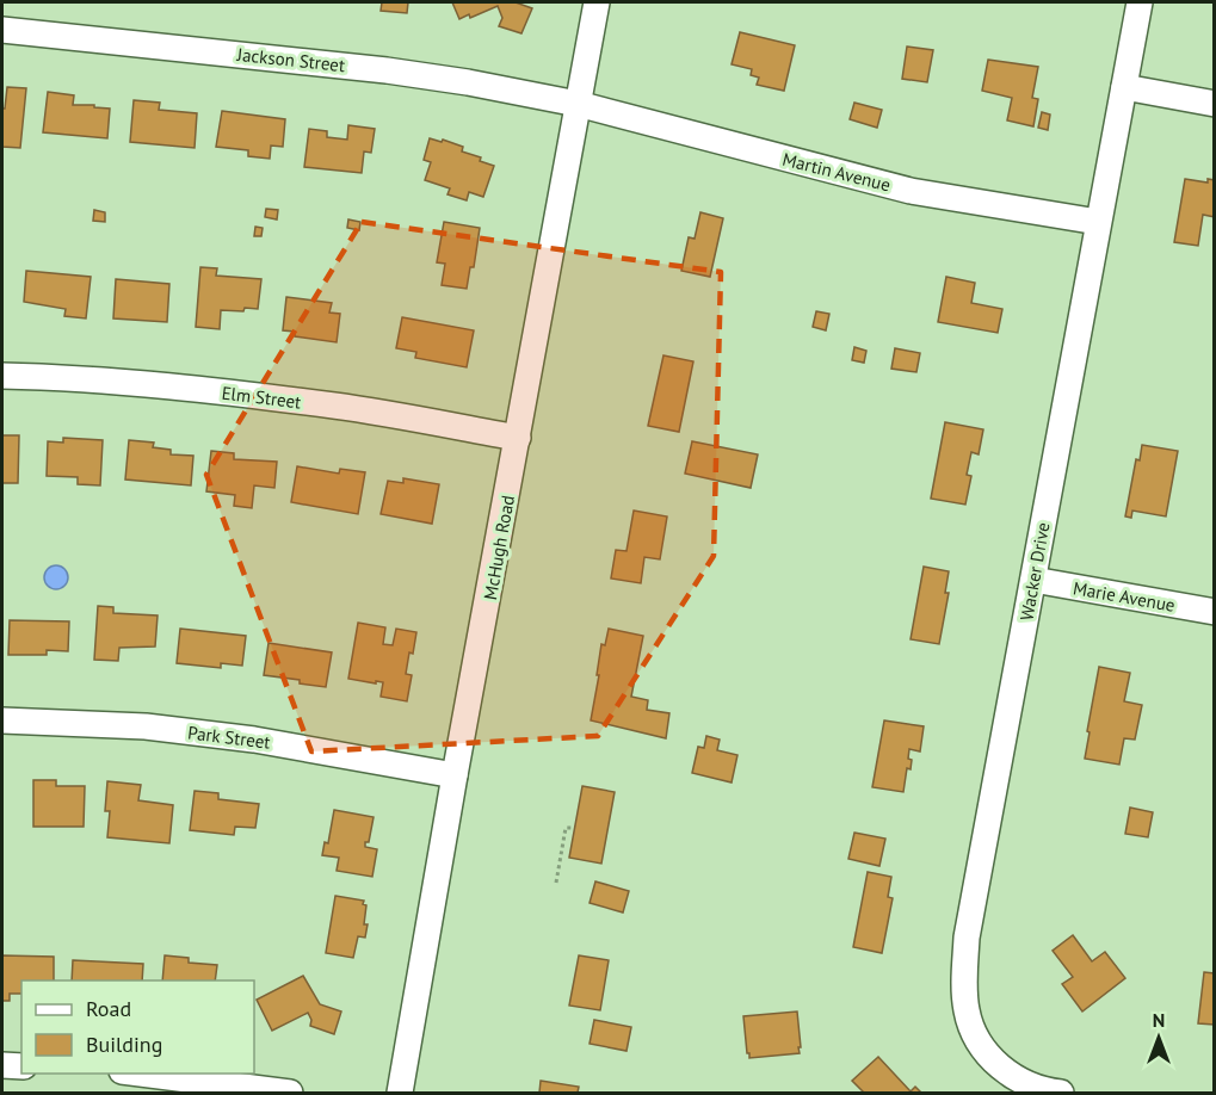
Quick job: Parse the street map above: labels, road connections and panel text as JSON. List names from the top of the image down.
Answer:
{
  "streets": {
    "street": [
      "Jackson Street",
      "Martin Avenue",
      "Elm Street",
      "McHugh Road",
      "Wacker Drive",
      "Marie Avenue",
      "Park Street"
    ]
  },
  "crossings": [
    ["Jackson Street", "Martin Avenue"],
    ["Jackson Street", "McHugh Road"],
    ["Martin Avenue", "McHugh Road"],
    ["Martin Avenue", "Wacker Drive"],
    ["Elm Street", "McHugh Road"],
    ["McHugh Road", "Park Street"],
    ["Wacker Drive", "Marie Avenue"]
  ],
  "legend": ["Road", "Building"],
  "north": "top"
}
